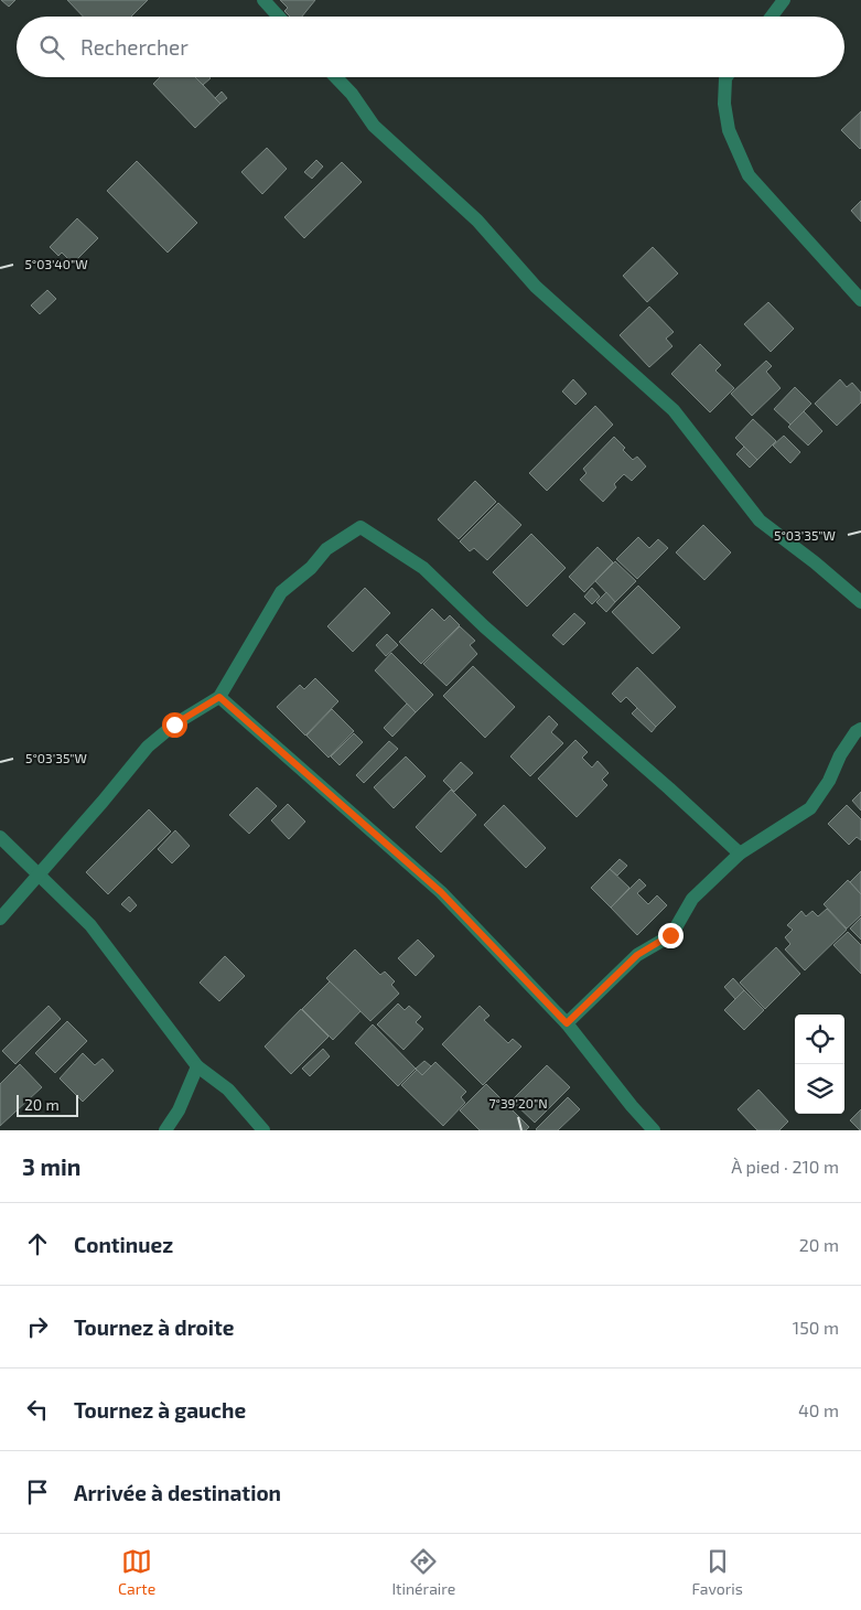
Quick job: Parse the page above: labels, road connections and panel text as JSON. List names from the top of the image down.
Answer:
{
  "scale_bar": "20 m",
  "page": {
    "search": "Rechercher",
    "scale": "20 m",
    "heading": ["3 min", "À pied · 210 m"],
    "list": [
      ["Continuez", "20 m"],
      ["Tournez à droite", "150 m"],
      ["Tournez à gauche", "40 m"],
      "Arrivée à destination"
    ],
    "nav": ["Carte", "Itinéraire", "Favoris"]
  },
  "coordinates": ["5°03'40\"W", "5°03'35\"W", "7°39'20\"N"]
}
